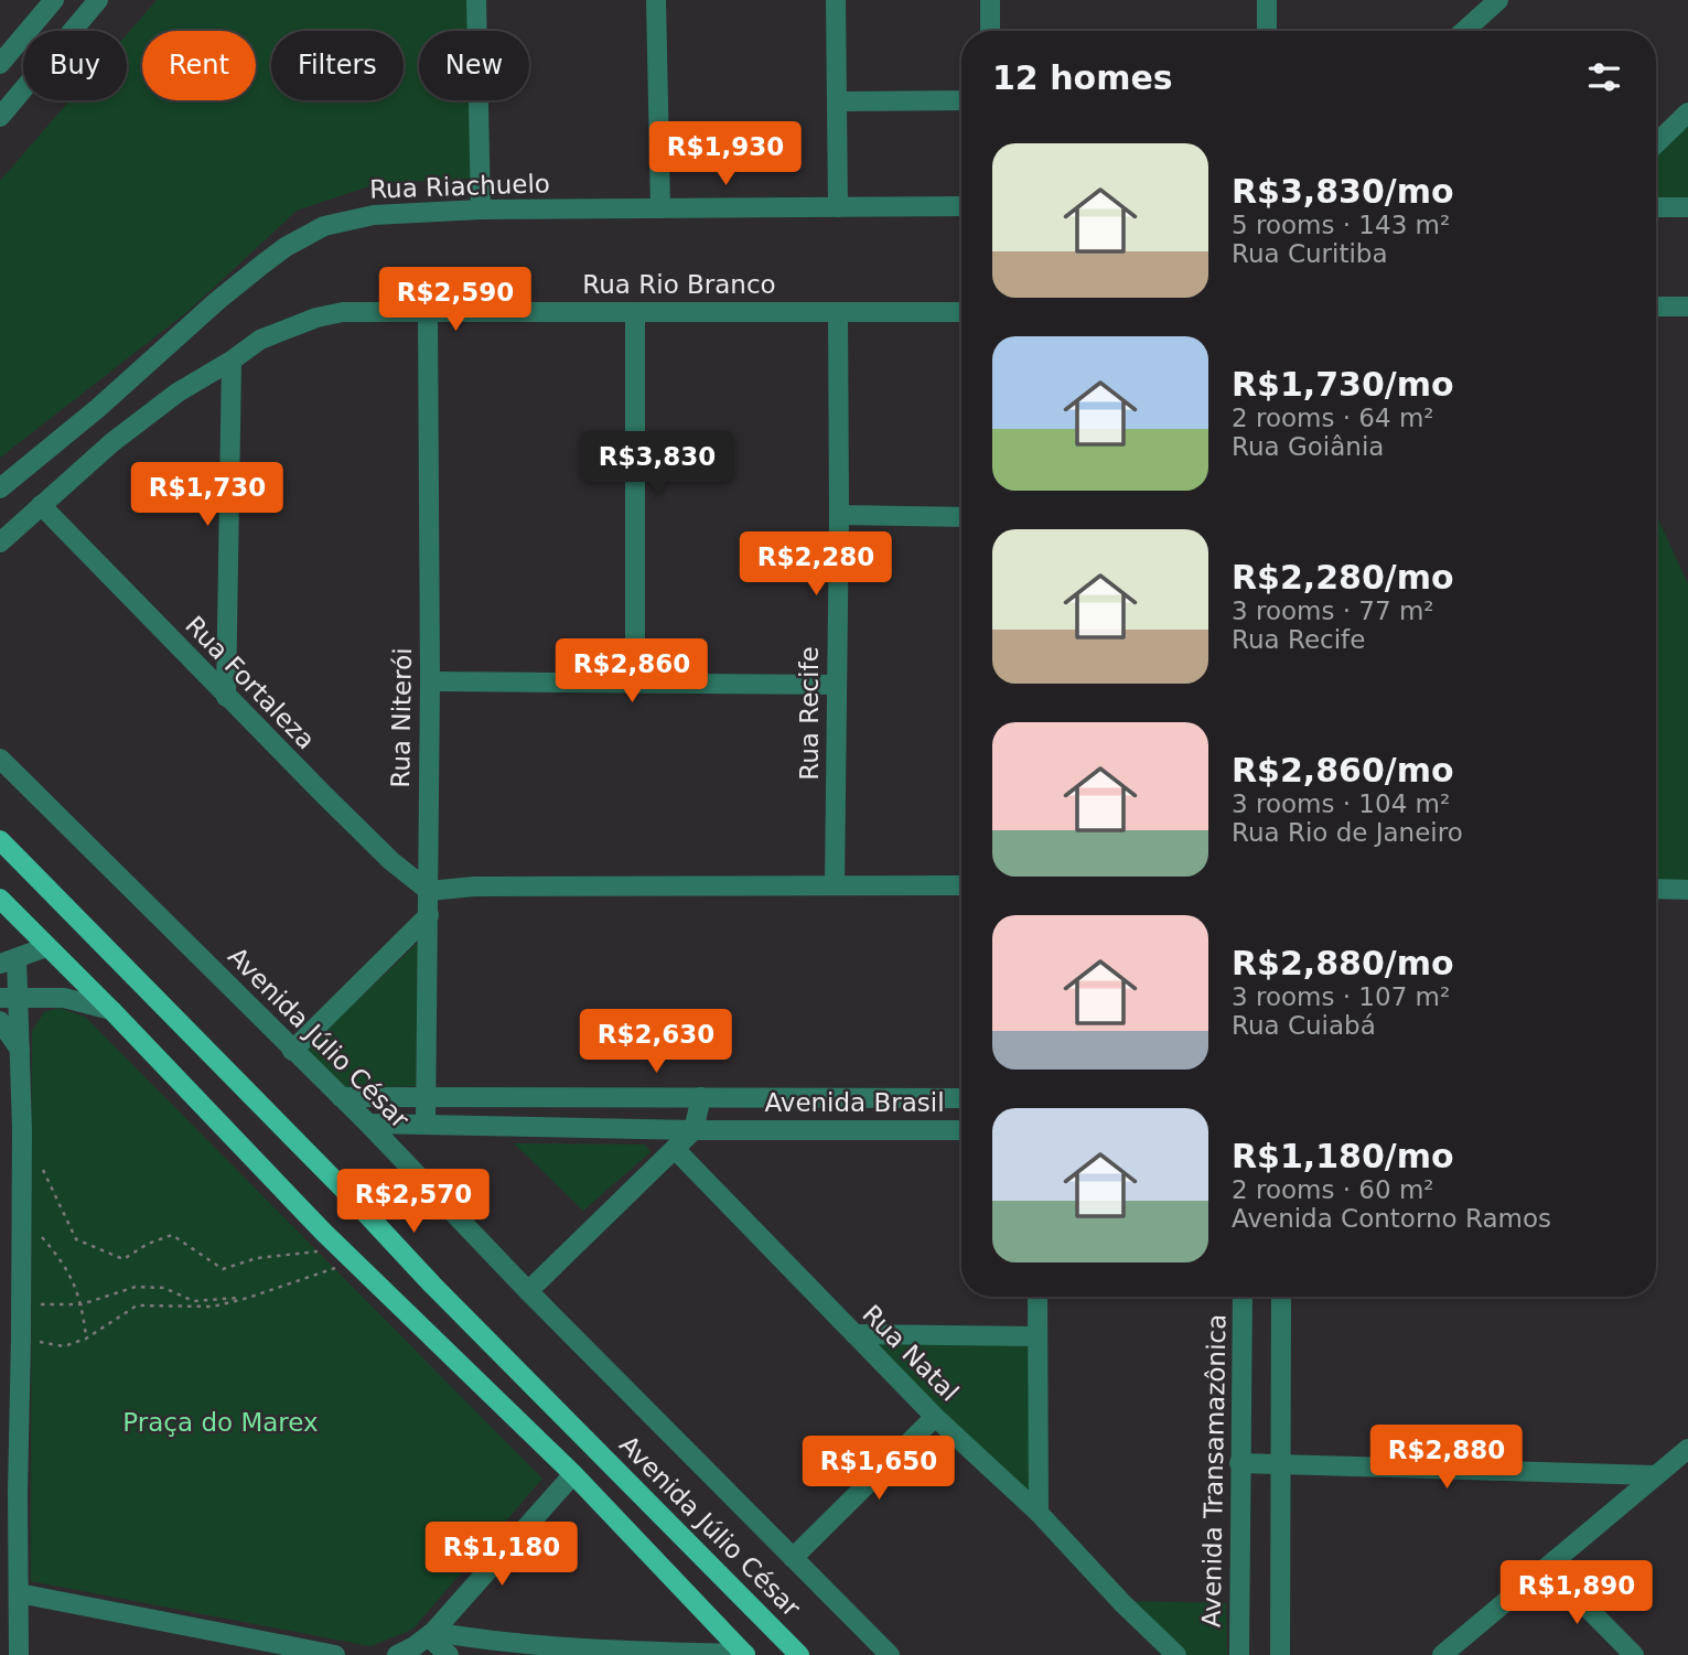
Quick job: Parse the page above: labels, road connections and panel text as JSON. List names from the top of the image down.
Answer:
{
  "streets": {
    "main road": ["Avenida Júlio César"],
    "street": [
      "Rua Riachuelo",
      "Rua Rio Branco",
      "Rua Fortaleza",
      "Rua Recife",
      "Rua Niterói",
      "Avenida Brasil",
      "Rua Natal",
      "Avenida Transamazônica"
    ]
  },
  "crossings": [
    ["Rua Rio Branco", "Rua Fortaleza"],
    ["Rua Rio Branco", "Rua Recife"],
    ["Rua Rio Branco", "Rua Niterói"],
    ["Rua Fortaleza", "Rua Niterói"],
    ["Rua Niterói", "Avenida Brasil"],
    ["Avenida Júlio César", "Avenida Brasil"]
  ],
  "parks": ["Praça do Marex"],
  "page": {
    "chip": [
      "Buy",
      "Rent",
      "Filters",
      "New"
    ],
    "heading": "12 homes",
    "price": [
      "R$1,930",
      "R$2,590",
      "R$3,830",
      "R$1,730",
      "R$2,280",
      "R$2,860",
      "R$2,630",
      "R$2,570",
      "R$2,880",
      "R$1,650",
      "R$1,180",
      "R$1,890"
    ],
    "list": [
      {
        "name": "R$3,830/mo",
        "note": "5 rooms · 143 m² · Rua Curitiba"
      },
      {
        "name": "R$1,730/mo",
        "note": "2 rooms · 64 m² · Rua Goiânia"
      },
      {
        "name": "R$2,280/mo",
        "note": "3 rooms · 77 m² · Rua Recife"
      },
      {
        "name": "R$2,860/mo",
        "note": "3 rooms · 104 m² · Rua Rio de Janeiro"
      },
      {
        "name": "R$2,880/mo",
        "note": "3 rooms · 107 m² · Rua Cuiabá"
      },
      {
        "name": "R$1,180/mo",
        "note": "2 rooms · 60 m² · Avenida Contorno Ramos"
      }
    ]
  }
}
